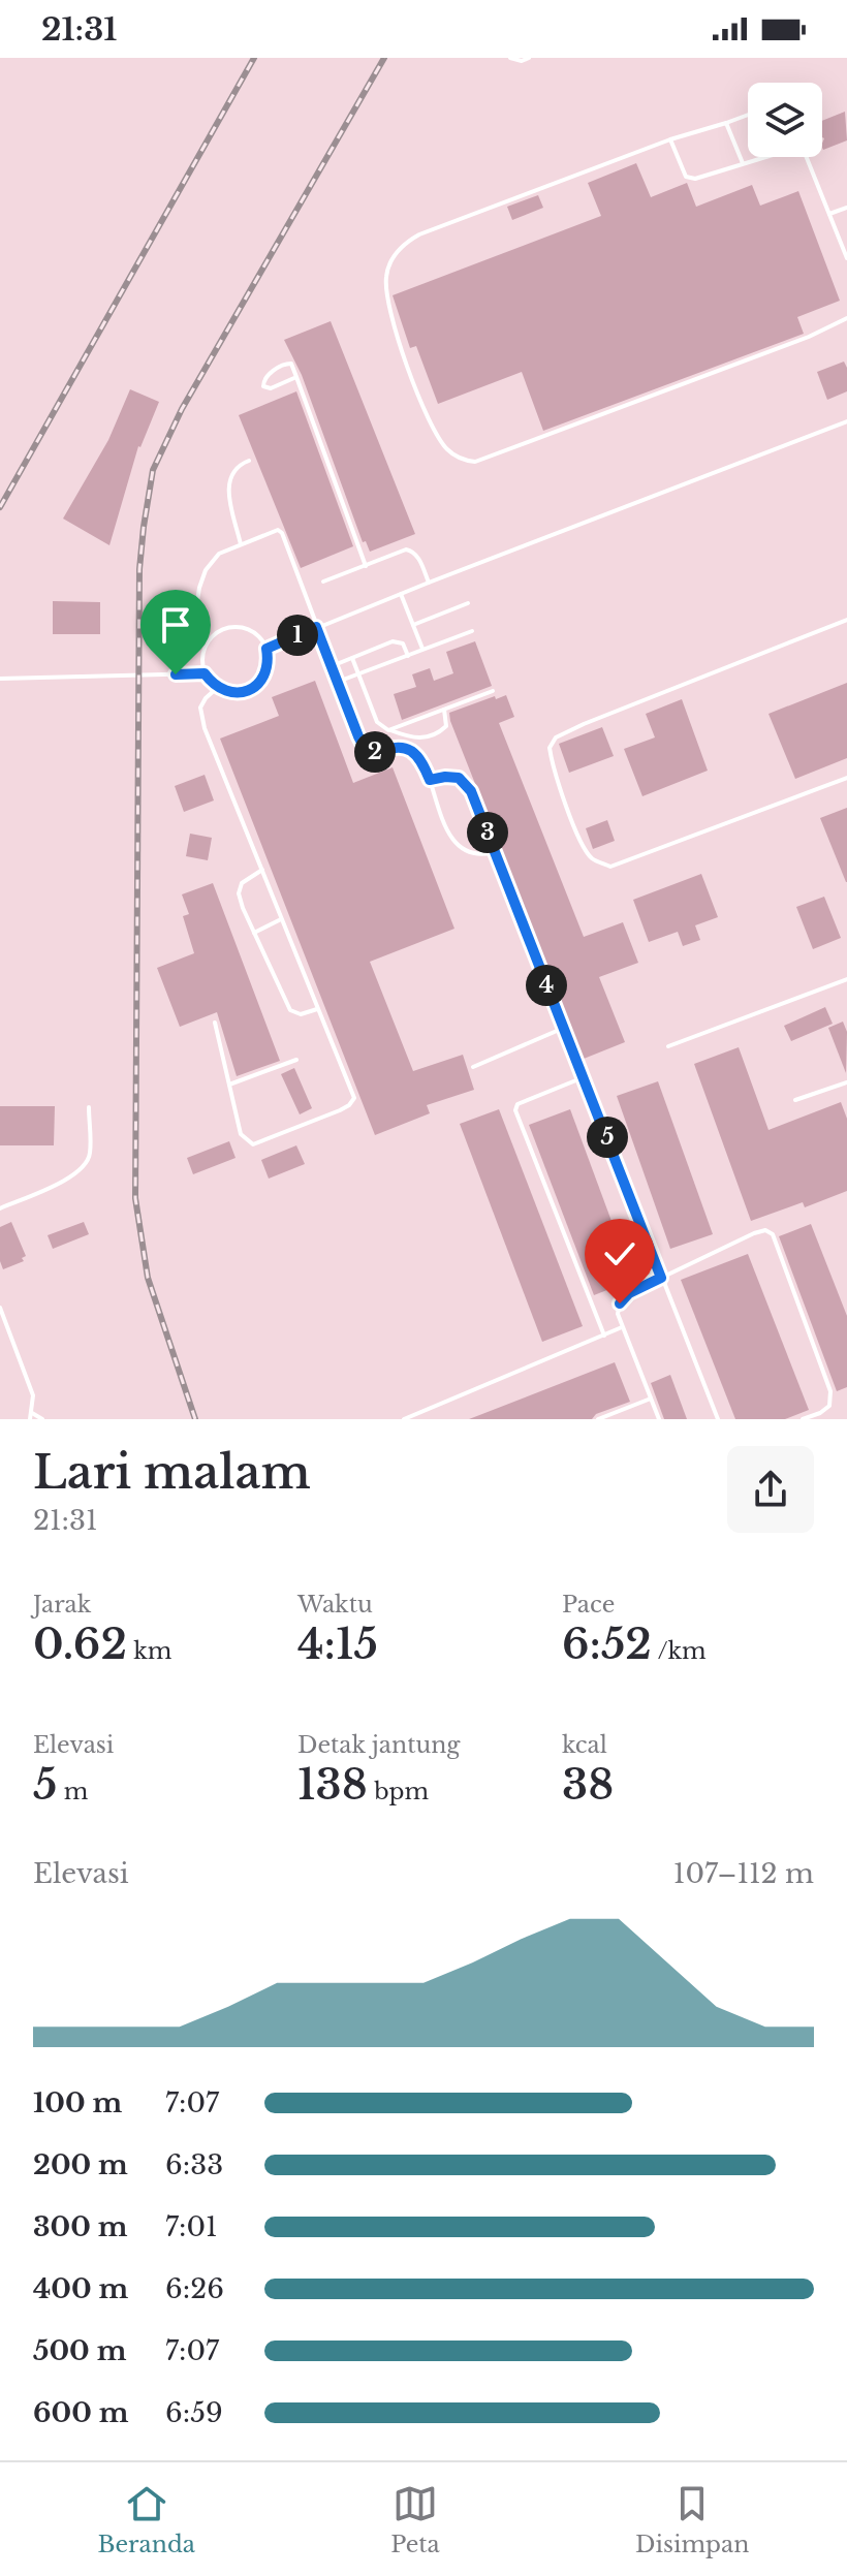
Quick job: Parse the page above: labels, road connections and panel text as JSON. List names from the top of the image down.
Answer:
{
  "page": {
    "status": "21:31",
    "pins": [
      "1",
      "2",
      "3",
      "4",
      "5"
    ],
    "heading": ["Lari malam", "21:31"],
    "stats": [
      ["Jarak", "0.62 km"],
      ["Waktu", "4:15"],
      ["Pace", "6:52 /km"],
      ["Elevasi", "5 m"],
      ["Detak jantung", "138 bpm"],
      ["kcal", "38"]
    ],
    "chart": ["Elevasi", "107–112 m"],
    "list": [
      {
        "name": "100 m",
        "note": "7:07"
      },
      {
        "name": "200 m",
        "note": "6:33"
      },
      {
        "name": "300 m",
        "note": "7:01"
      },
      {
        "name": "400 m",
        "note": "6:26"
      },
      {
        "name": "500 m",
        "note": "7:07"
      },
      {
        "name": "600 m",
        "note": "6:59"
      }
    ],
    "tabs": ["Beranda", "Peta", "Disimpan"]
  }
}
